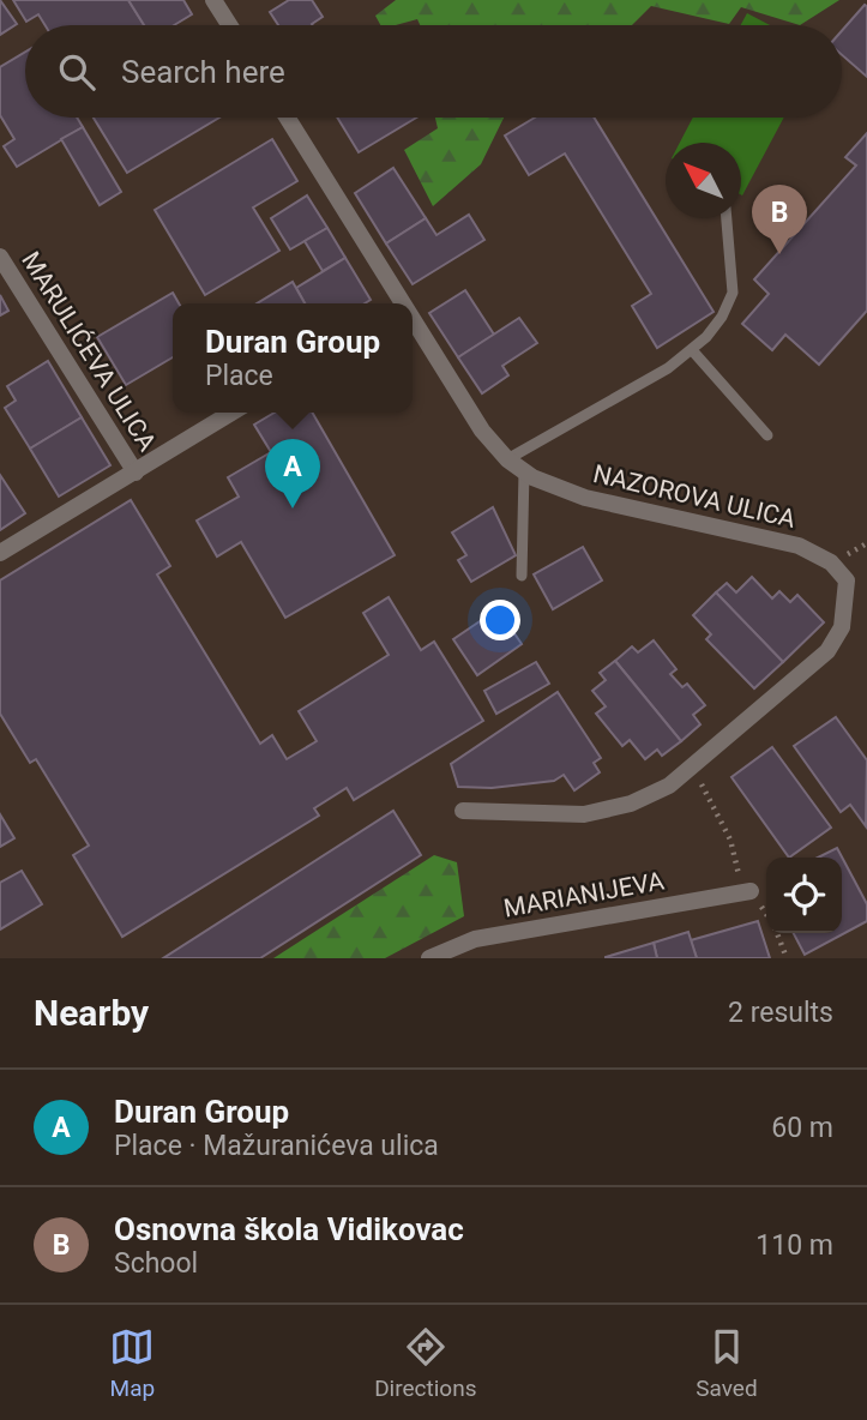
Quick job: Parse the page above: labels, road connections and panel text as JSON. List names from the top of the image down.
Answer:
{
  "streets": {
    "street": ["MARULIĆEVA ULICA", "NAZOROVA ULICA", "MARIANIJEVA"]
  },
  "north": "top left",
  "page": {
    "search": "Search here",
    "pins": ["B", "A"],
    "popup": ["Duran Group", "Place"],
    "heading": ["Nearby", "2 results"],
    "list": [
      {
        "mark": "A",
        "name": "Duran Group",
        "note": "Place · Mažuranićeva ulica",
        "value": "60 m"
      },
      {
        "mark": "B",
        "name": "Osnovna škola Vidikovac",
        "note": "School",
        "value": "110 m"
      }
    ],
    "nav": ["Map", "Directions", "Saved"]
  }
}
